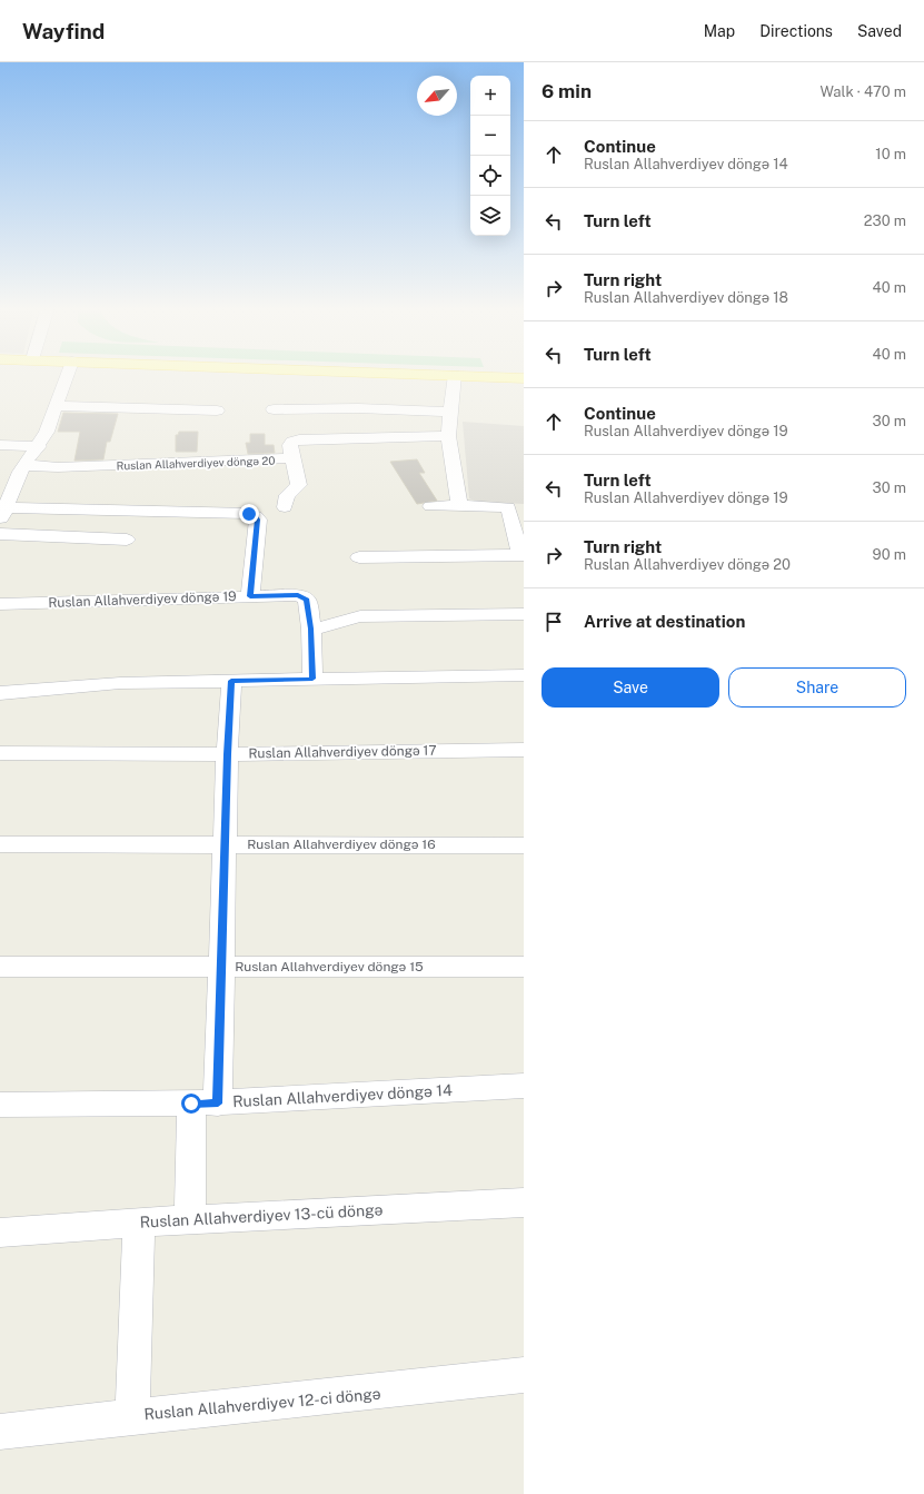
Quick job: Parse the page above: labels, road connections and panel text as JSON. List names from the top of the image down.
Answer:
{
  "streets": {
    "street": [
      "Ruslan Allahverdiyev döngə 20",
      "Ruslan Allahverdiyev döngə 19",
      "Ruslan Allahverdiyev döngə 17",
      "Ruslan Allahverdiyev döngə 16",
      "Ruslan Allahverdiyev döngə 15",
      "Ruslan Allahverdiyev döngə 14",
      "Ruslan Allahverdiyev 13-cü döngə",
      "Ruslan Allahverdiyev 12-ci döngə"
    ]
  },
  "north": "bottom left",
  "page": {
    "header": "Wayfind",
    "nav": ["Map", "Directions", "Saved"],
    "heading": ["6 min", "Walk · 470 m"],
    "map_buttons": ["+", "−"],
    "list": [
      ["Continue", "Ruslan Allahverdiyev döngə 14", "10 m"],
      ["Turn left", "230 m"],
      ["Turn right", "Ruslan Allahverdiyev döngə 18", "40 m"],
      ["Turn left", "40 m"],
      ["Continue", "Ruslan Allahverdiyev döngə 19", "30 m"],
      ["Turn left", "Ruslan Allahverdiyev döngə 19", "30 m"],
      ["Turn right", "Ruslan Allahverdiyev döngə 20", "90 m"],
      "Arrive at destination"
    ],
    "buttons": ["Save", "Share"]
  }
}
